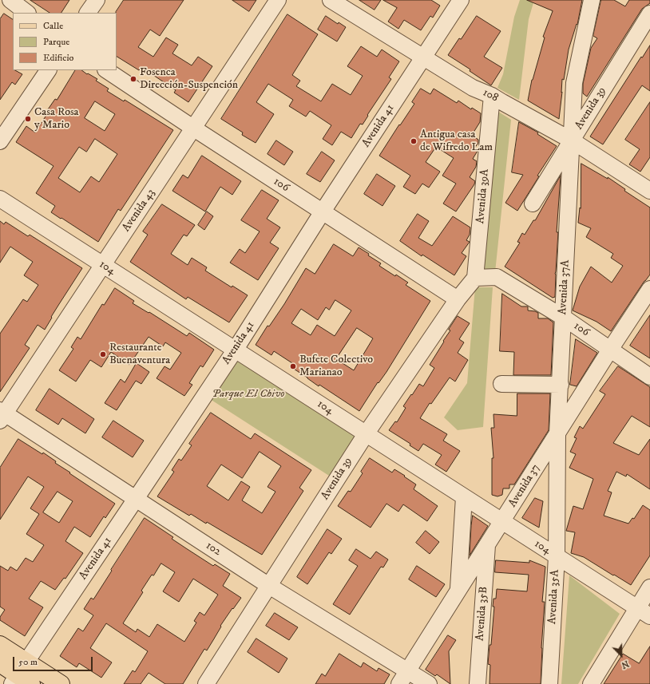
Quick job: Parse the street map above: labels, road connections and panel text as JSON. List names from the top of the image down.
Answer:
{
  "streets": {
    "street": [
      "108",
      "Avenida 39",
      "Avenida 41",
      "106",
      "Avenida 39A",
      "Avenida 43",
      "104",
      "Avenida 37A",
      "Avenida 37",
      "102",
      "Avenida 35A",
      "Avenida 35B"
    ]
  },
  "crossings": [
    ["108", "Avenida 39"],
    ["108", "Avenida 41"],
    ["108", "Avenida 39A"],
    ["108", "Avenida 37A"],
    ["Avenida 39", "106"],
    ["Avenida 39", "Avenida 39A"],
    ["Avenida 39", "104"],
    ["Avenida 39", "Avenida 37A"],
    ["Avenida 39", "102"],
    ["Avenida 41", "106"],
    ["Avenida 41", "104"],
    ["Avenida 41", "102"],
    ["106", "Avenida 39A"],
    ["106", "Avenida 43"],
    ["106", "Avenida 37A"],
    ["106", "Avenida 37"],
    ["Avenida 43", "104"],
    ["Avenida 43", "102"],
    ["104", "Avenida 37"],
    ["104", "Avenida 35A"],
    ["Avenida 37A", "Avenida 37"],
    ["Avenida 37A", "Avenida 35A"],
    ["Avenida 37", "102"],
    ["Avenida 37", "Avenida 35A"],
    ["Avenida 37", "Avenida 35B"]
  ],
  "parks": ["Parque El Chivo"],
  "places": [
    "Fosenca Dirección-Suspención",
    "Casa Rosa y Mario",
    "Antigua casa de Wifredo Lam",
    "Restaurante Buenaventura",
    "Bufete Colectivo Marianao"
  ],
  "legend": ["Calle", "Parque", "Edificio"],
  "scale_bar": "50 m",
  "north": "bottom right"
}
